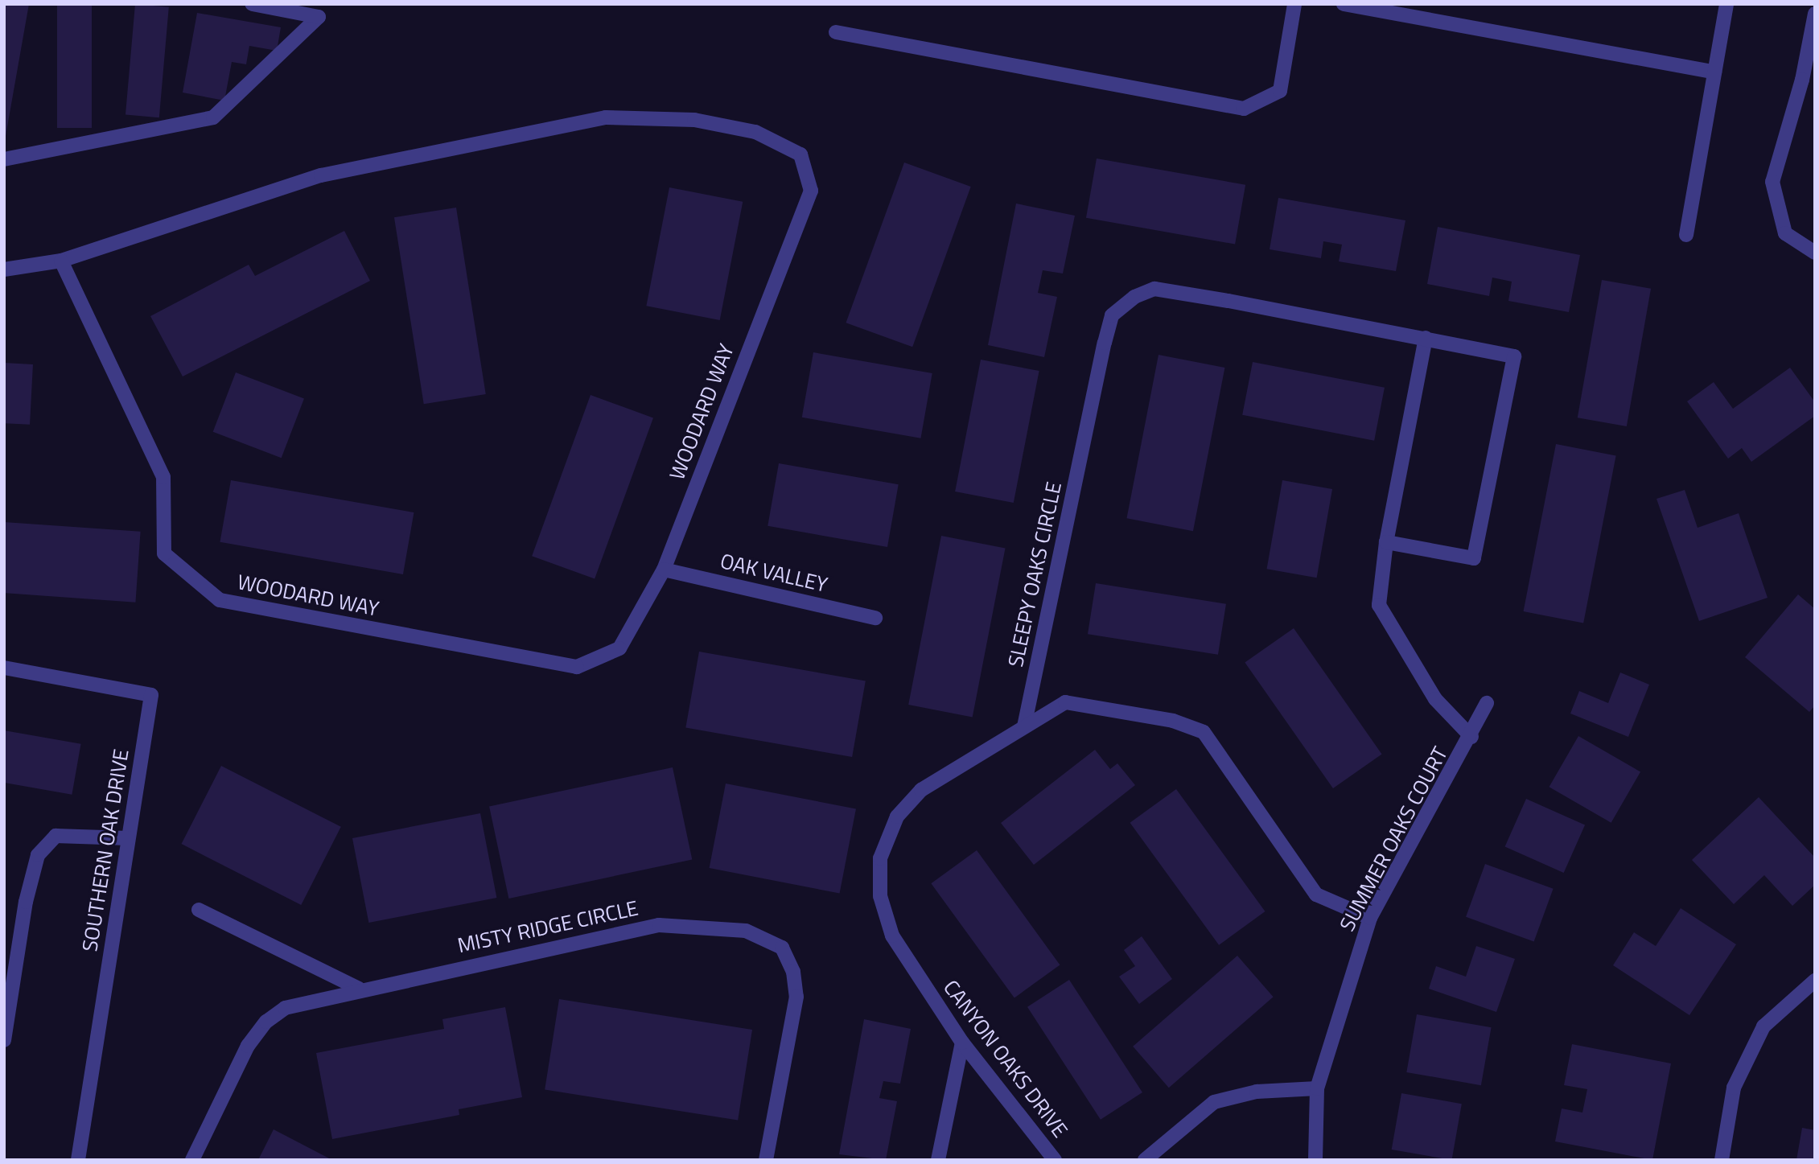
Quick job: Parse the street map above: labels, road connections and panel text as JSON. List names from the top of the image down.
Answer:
{
  "streets": {
    "street": [
      "WOODARD WAY",
      "OAK VALLEY",
      "SLEEPY OAKS CIRCLE",
      "SUMMER OAKS COURT",
      "SOUTHERN OAK DRIVE",
      "MISTY RIDGE CIRCLE",
      "CANYON OAKS DRIVE"
    ]
  },
  "crossings": [
    ["WOODARD WAY", "OAK VALLEY"],
    ["SLEEPY OAKS CIRCLE", "SUMMER OAKS COURT"],
    ["SLEEPY OAKS CIRCLE", "CANYON OAKS DRIVE"]
  ]
}
